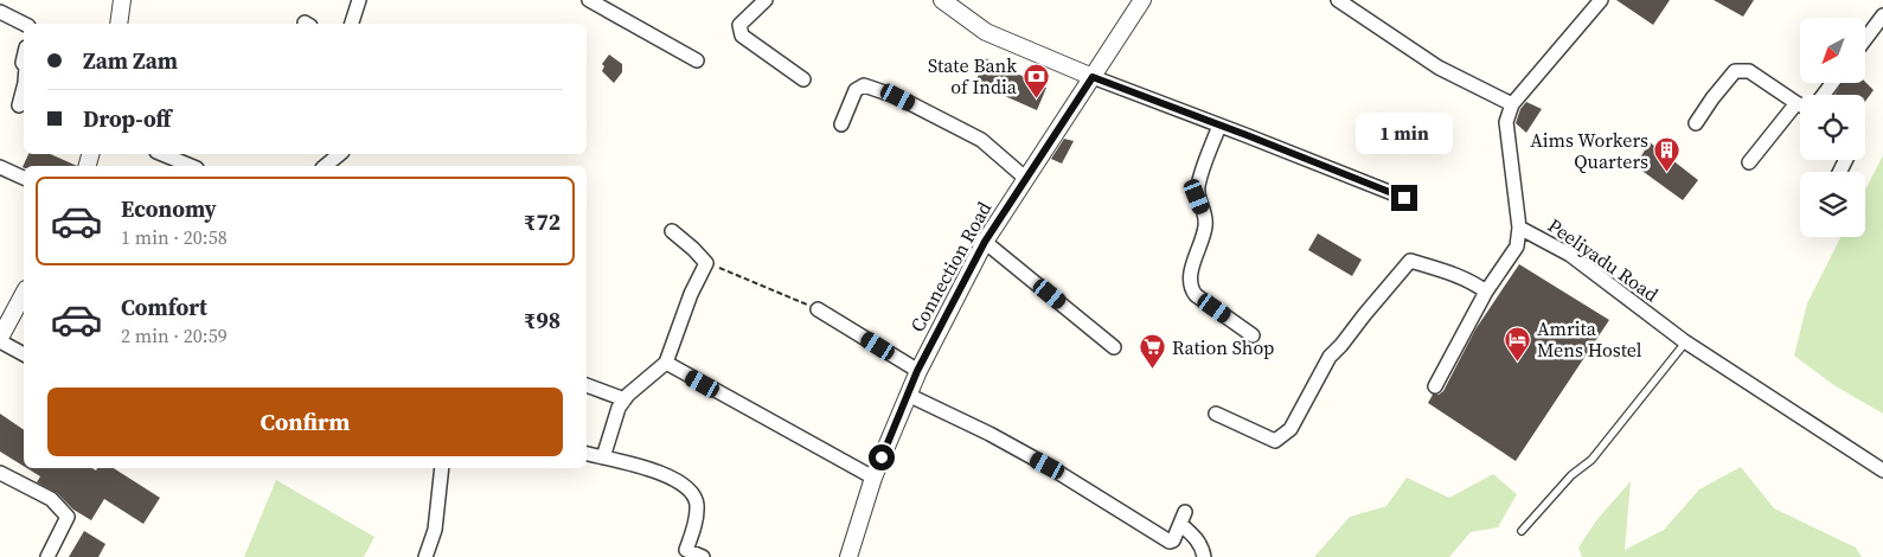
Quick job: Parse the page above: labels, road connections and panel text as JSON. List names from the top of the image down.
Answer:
{
  "streets": {
    "street": ["Peeliyadu Road", "Connection Road"]
  },
  "places": {
    "bank": ["State Bank of India"],
    "building": ["Aims Workers Quarters"],
    "hotel": ["Amrita Mens Hostel"],
    "supermarket": ["Ration Shop"]
  },
  "north": "bottom left",
  "page": {
    "banner": ["Zam Zam", "Drop-off"],
    "bubble": "1 min",
    "list": [
      {
        "name": "Economy",
        "note": "1 min · 20:58",
        "value": "₹72"
      },
      {
        "name": "Comfort",
        "note": "2 min · 20:59",
        "value": "₹98"
      }
    ],
    "buttons": "Confirm"
  }
}
